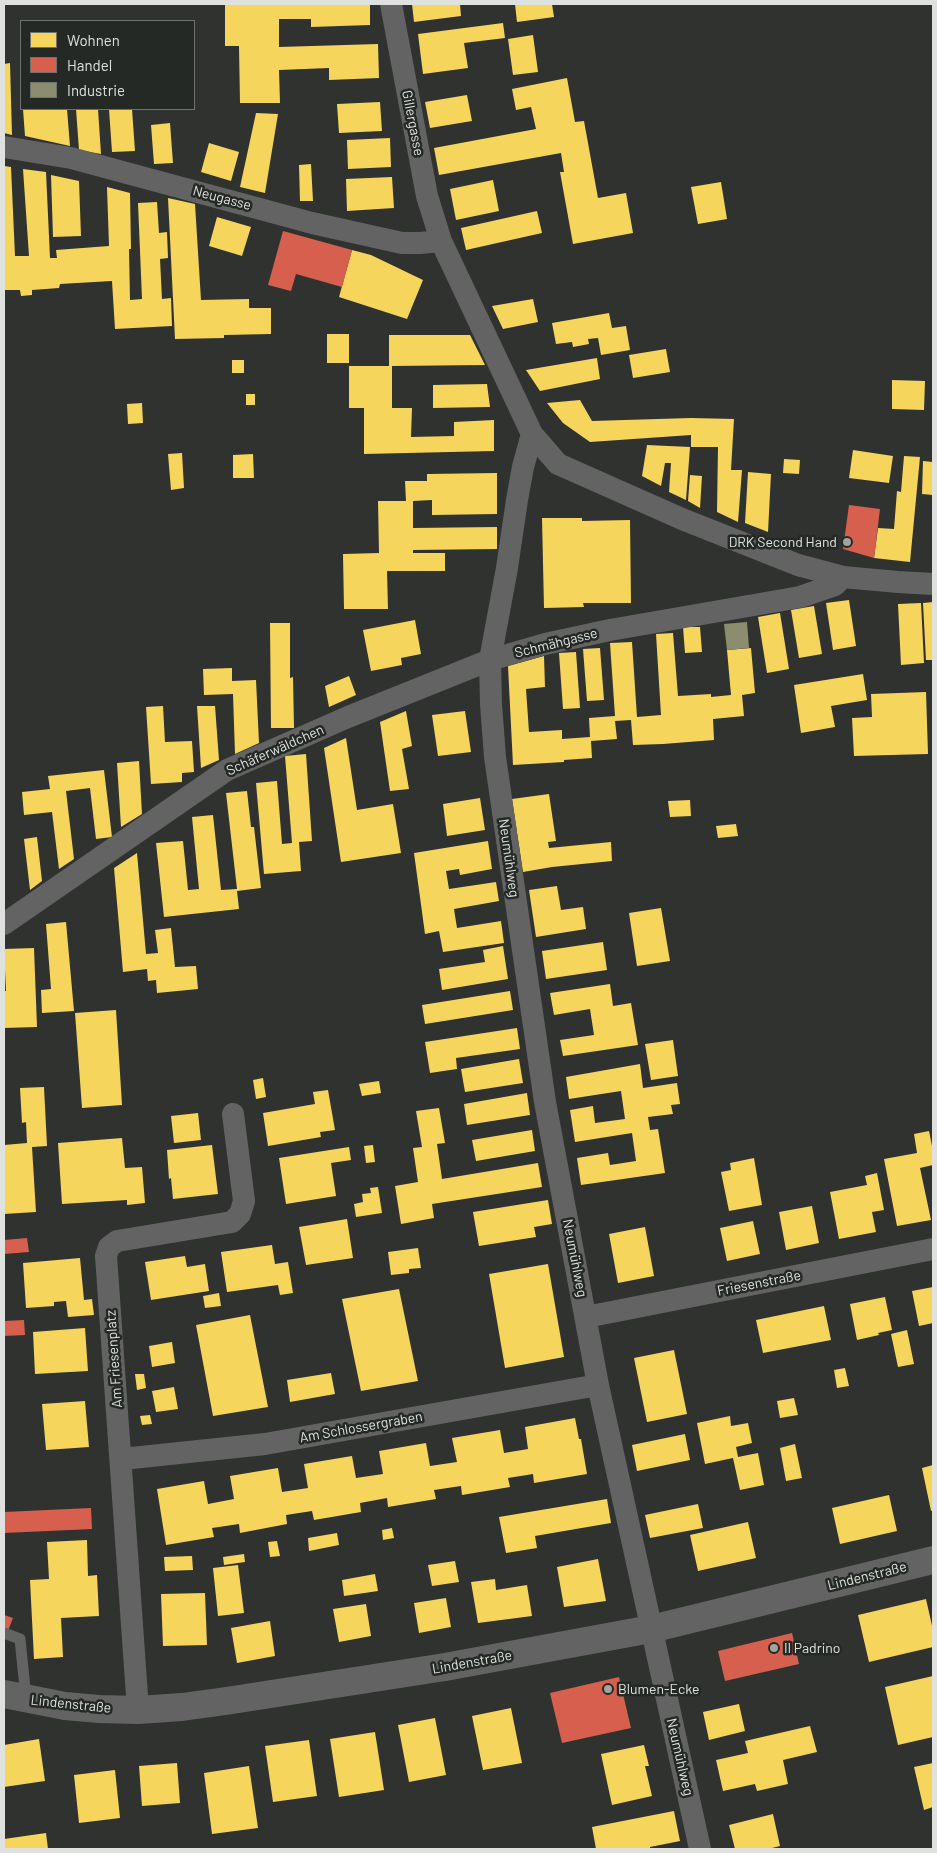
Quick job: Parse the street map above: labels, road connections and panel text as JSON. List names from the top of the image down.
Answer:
{
  "streets": {
    "main road": ["Lindenstraße"],
    "street": [
      "Gillergasse",
      "Neugasse",
      "Schmähgasse",
      "Schäferwäldchen",
      "Neumühlweg",
      "Friesenstraße",
      "Am Friesenplatz",
      "Am Schlossergraben"
    ]
  },
  "crossings": [
    ["Gillergasse", "Neugasse"],
    ["Schmähgasse", "Schäferwäldchen"],
    ["Schmähgasse", "Neumühlweg"],
    ["Schäferwäldchen", "Neumühlweg"],
    ["Neumühlweg", "Friesenstraße"],
    ["Neumühlweg", "Am Schlossergraben"],
    ["Neumühlweg", "Lindenstraße"],
    ["Am Friesenplatz", "Am Schlossergraben"],
    ["Am Friesenplatz", "Lindenstraße"]
  ],
  "places": ["DRK Second Hand", "Il Padrino", "Blumen-Ecke"],
  "legend": ["Wohnen", "Handel", "Industrie"]
}
